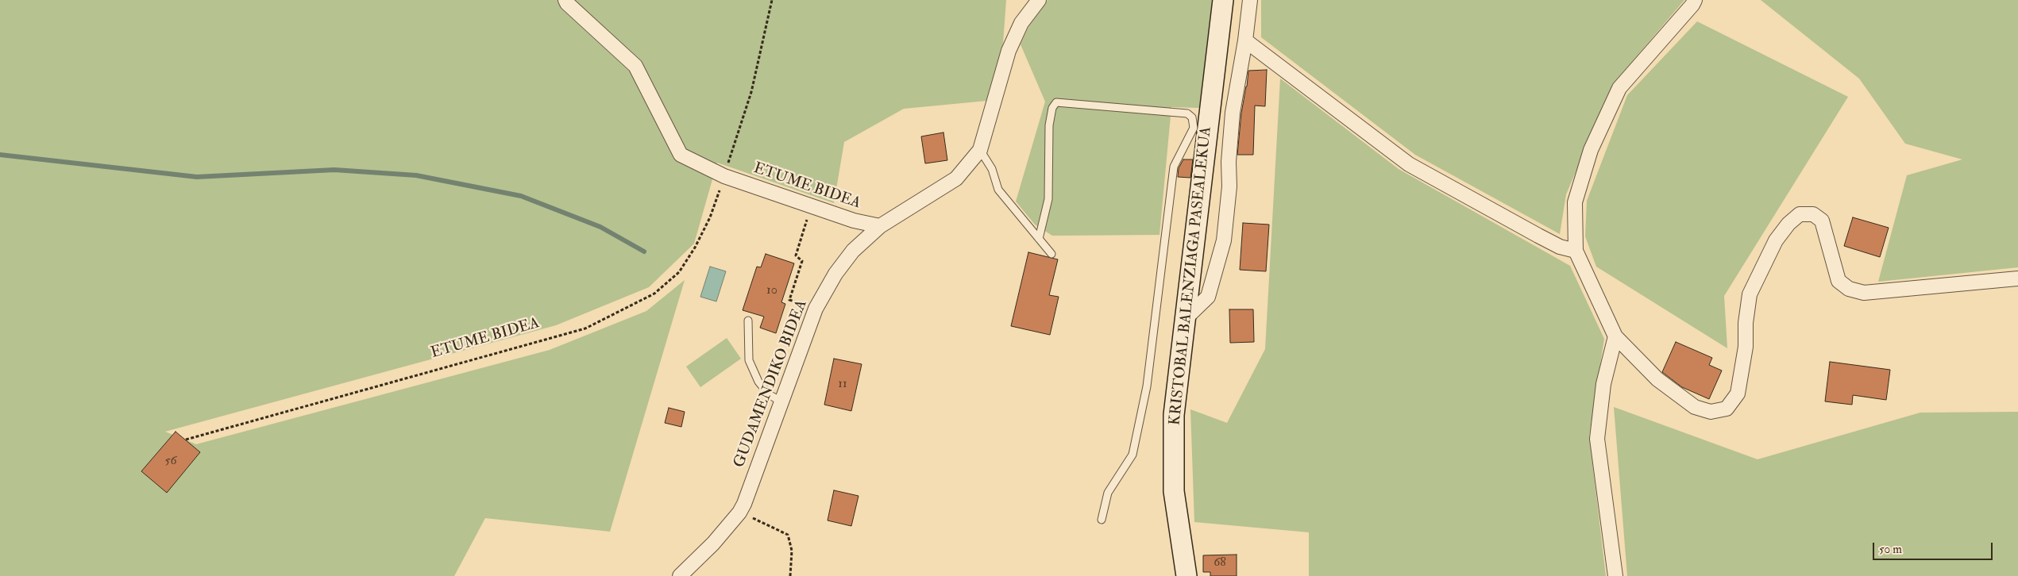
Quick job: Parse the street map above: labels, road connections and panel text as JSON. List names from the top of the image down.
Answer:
{
  "streets": {
    "street": ["ETUME BIDEA", "KRISTOBAL BALENZIAGA PASEALEKUA", "GUDAMENDIKO BIDEA"]
  },
  "crossings": [
    ["ETUME BIDEA", "GUDAMENDIKO BIDEA"]
  ],
  "house_numbers": [
    "10",
    "11",
    "56",
    "68"
  ],
  "scale_bar": "50 m"
}
